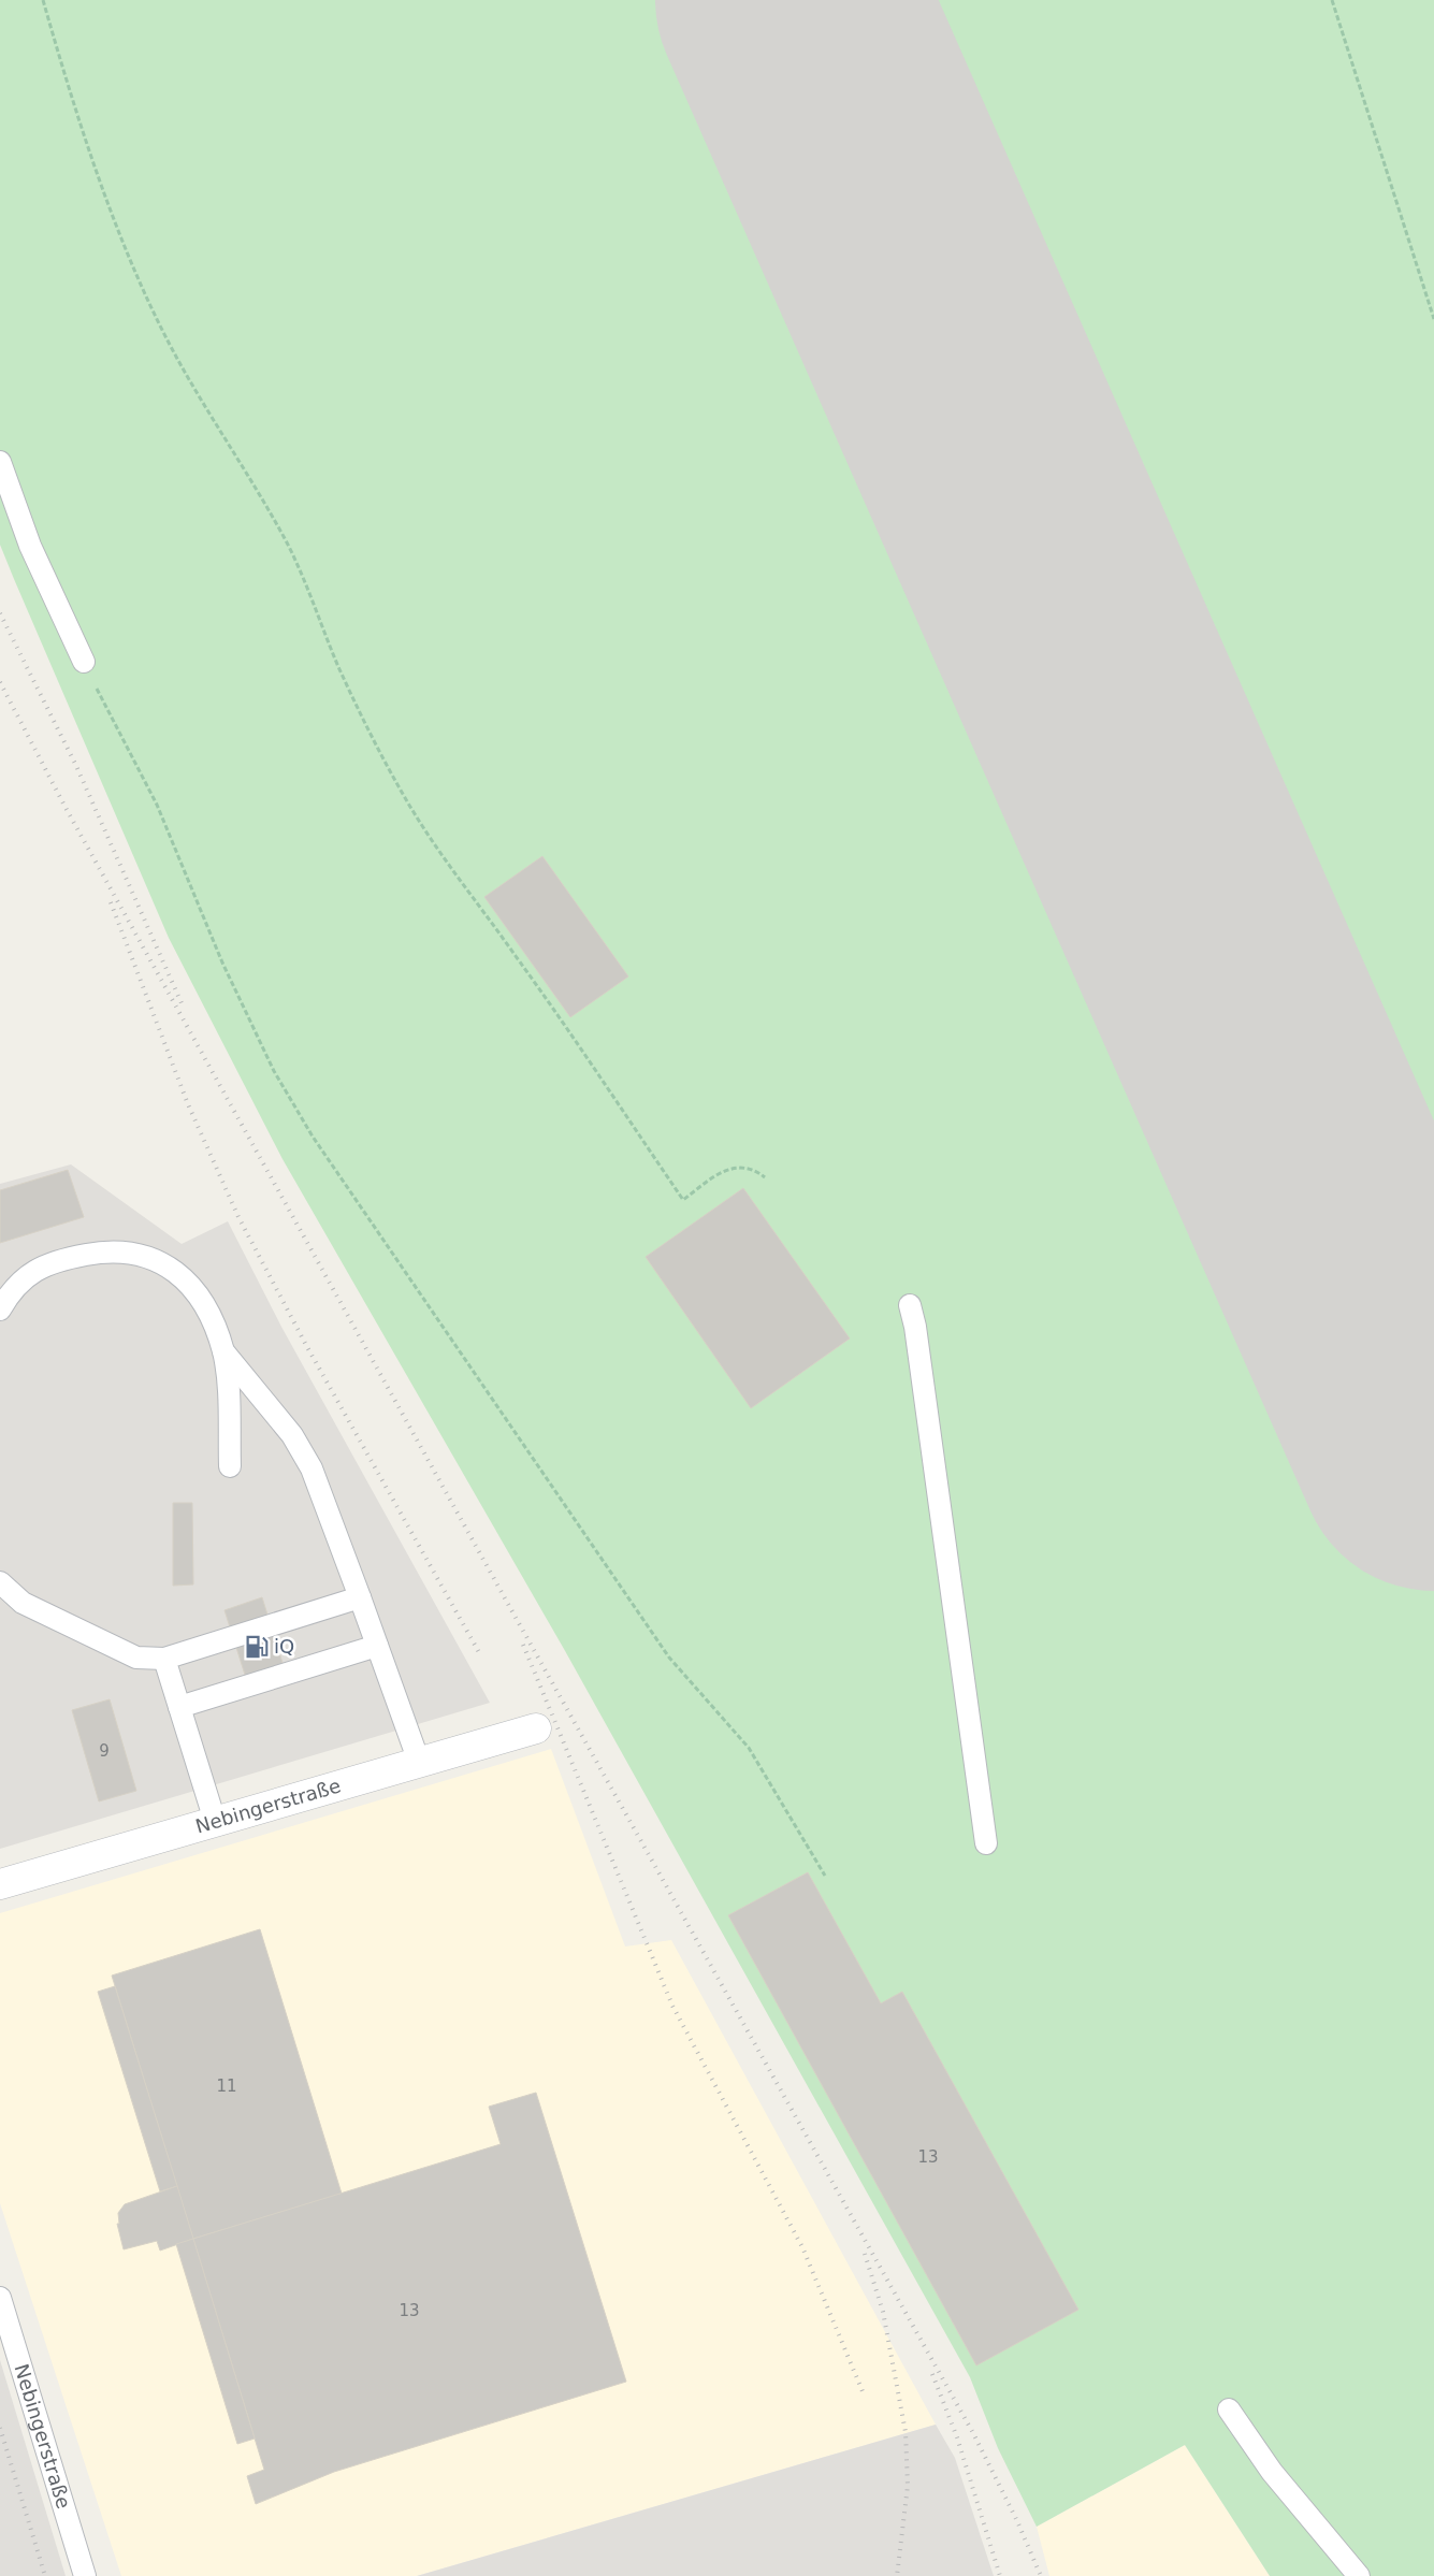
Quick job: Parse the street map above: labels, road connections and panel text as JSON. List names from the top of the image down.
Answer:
{
  "streets": {
    "street": ["Nebingerstraße"]
  },
  "places": {
    "fuel station": ["iQ"]
  },
  "house_numbers": [
    "9",
    "11",
    "13",
    "13"
  ]
}
